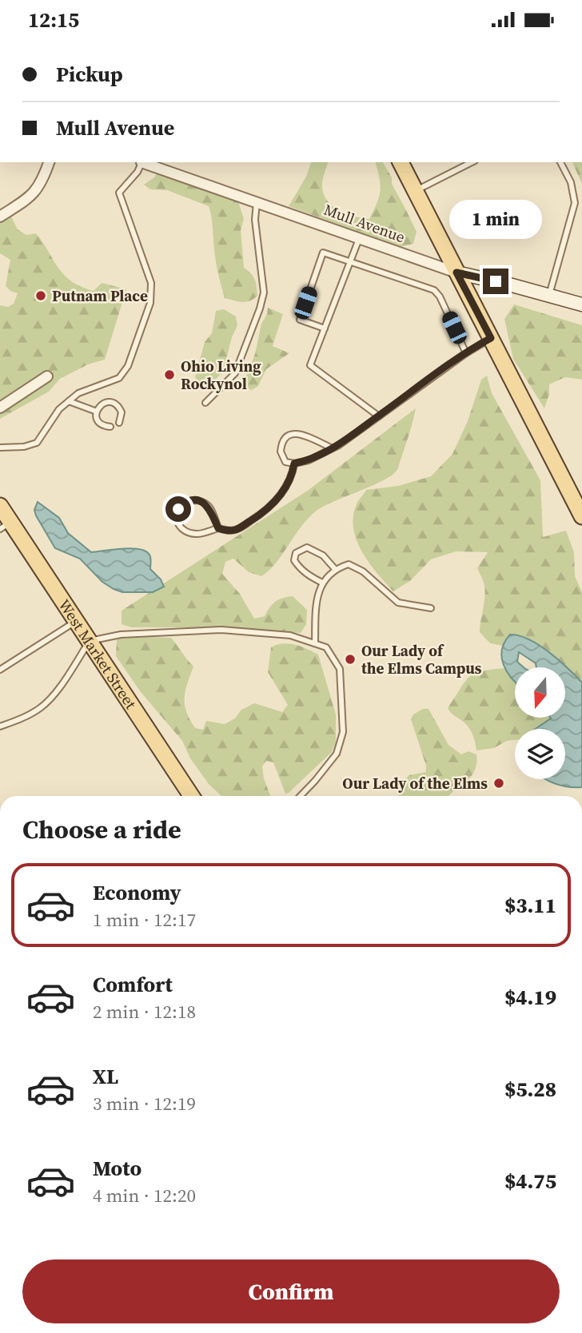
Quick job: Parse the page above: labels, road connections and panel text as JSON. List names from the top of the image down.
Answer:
{
  "streets": {
    "main road": ["West Market Street"],
    "street": ["Mull Avenue"]
  },
  "places": [
    "Putnam Place",
    "Ohio Living Rockynol",
    "Our Lady of the Elms Campus",
    "Our Lady of the Elms"
  ],
  "north": "bottom",
  "page": {
    "status": "12:15",
    "banner": ["Pickup", "Mull Avenue"],
    "bubble": "1 min",
    "heading": "Choose a ride",
    "list": [
      {
        "name": "Economy",
        "note": "1 min · 12:17",
        "value": "$3.11"
      },
      {
        "name": "Comfort",
        "note": "2 min · 12:18",
        "value": "$4.19"
      },
      {
        "name": "XL",
        "note": "3 min · 12:19",
        "value": "$5.28"
      },
      {
        "name": "Moto",
        "note": "4 min · 12:20",
        "value": "$4.75"
      }
    ],
    "buttons": "Confirm"
  }
}
